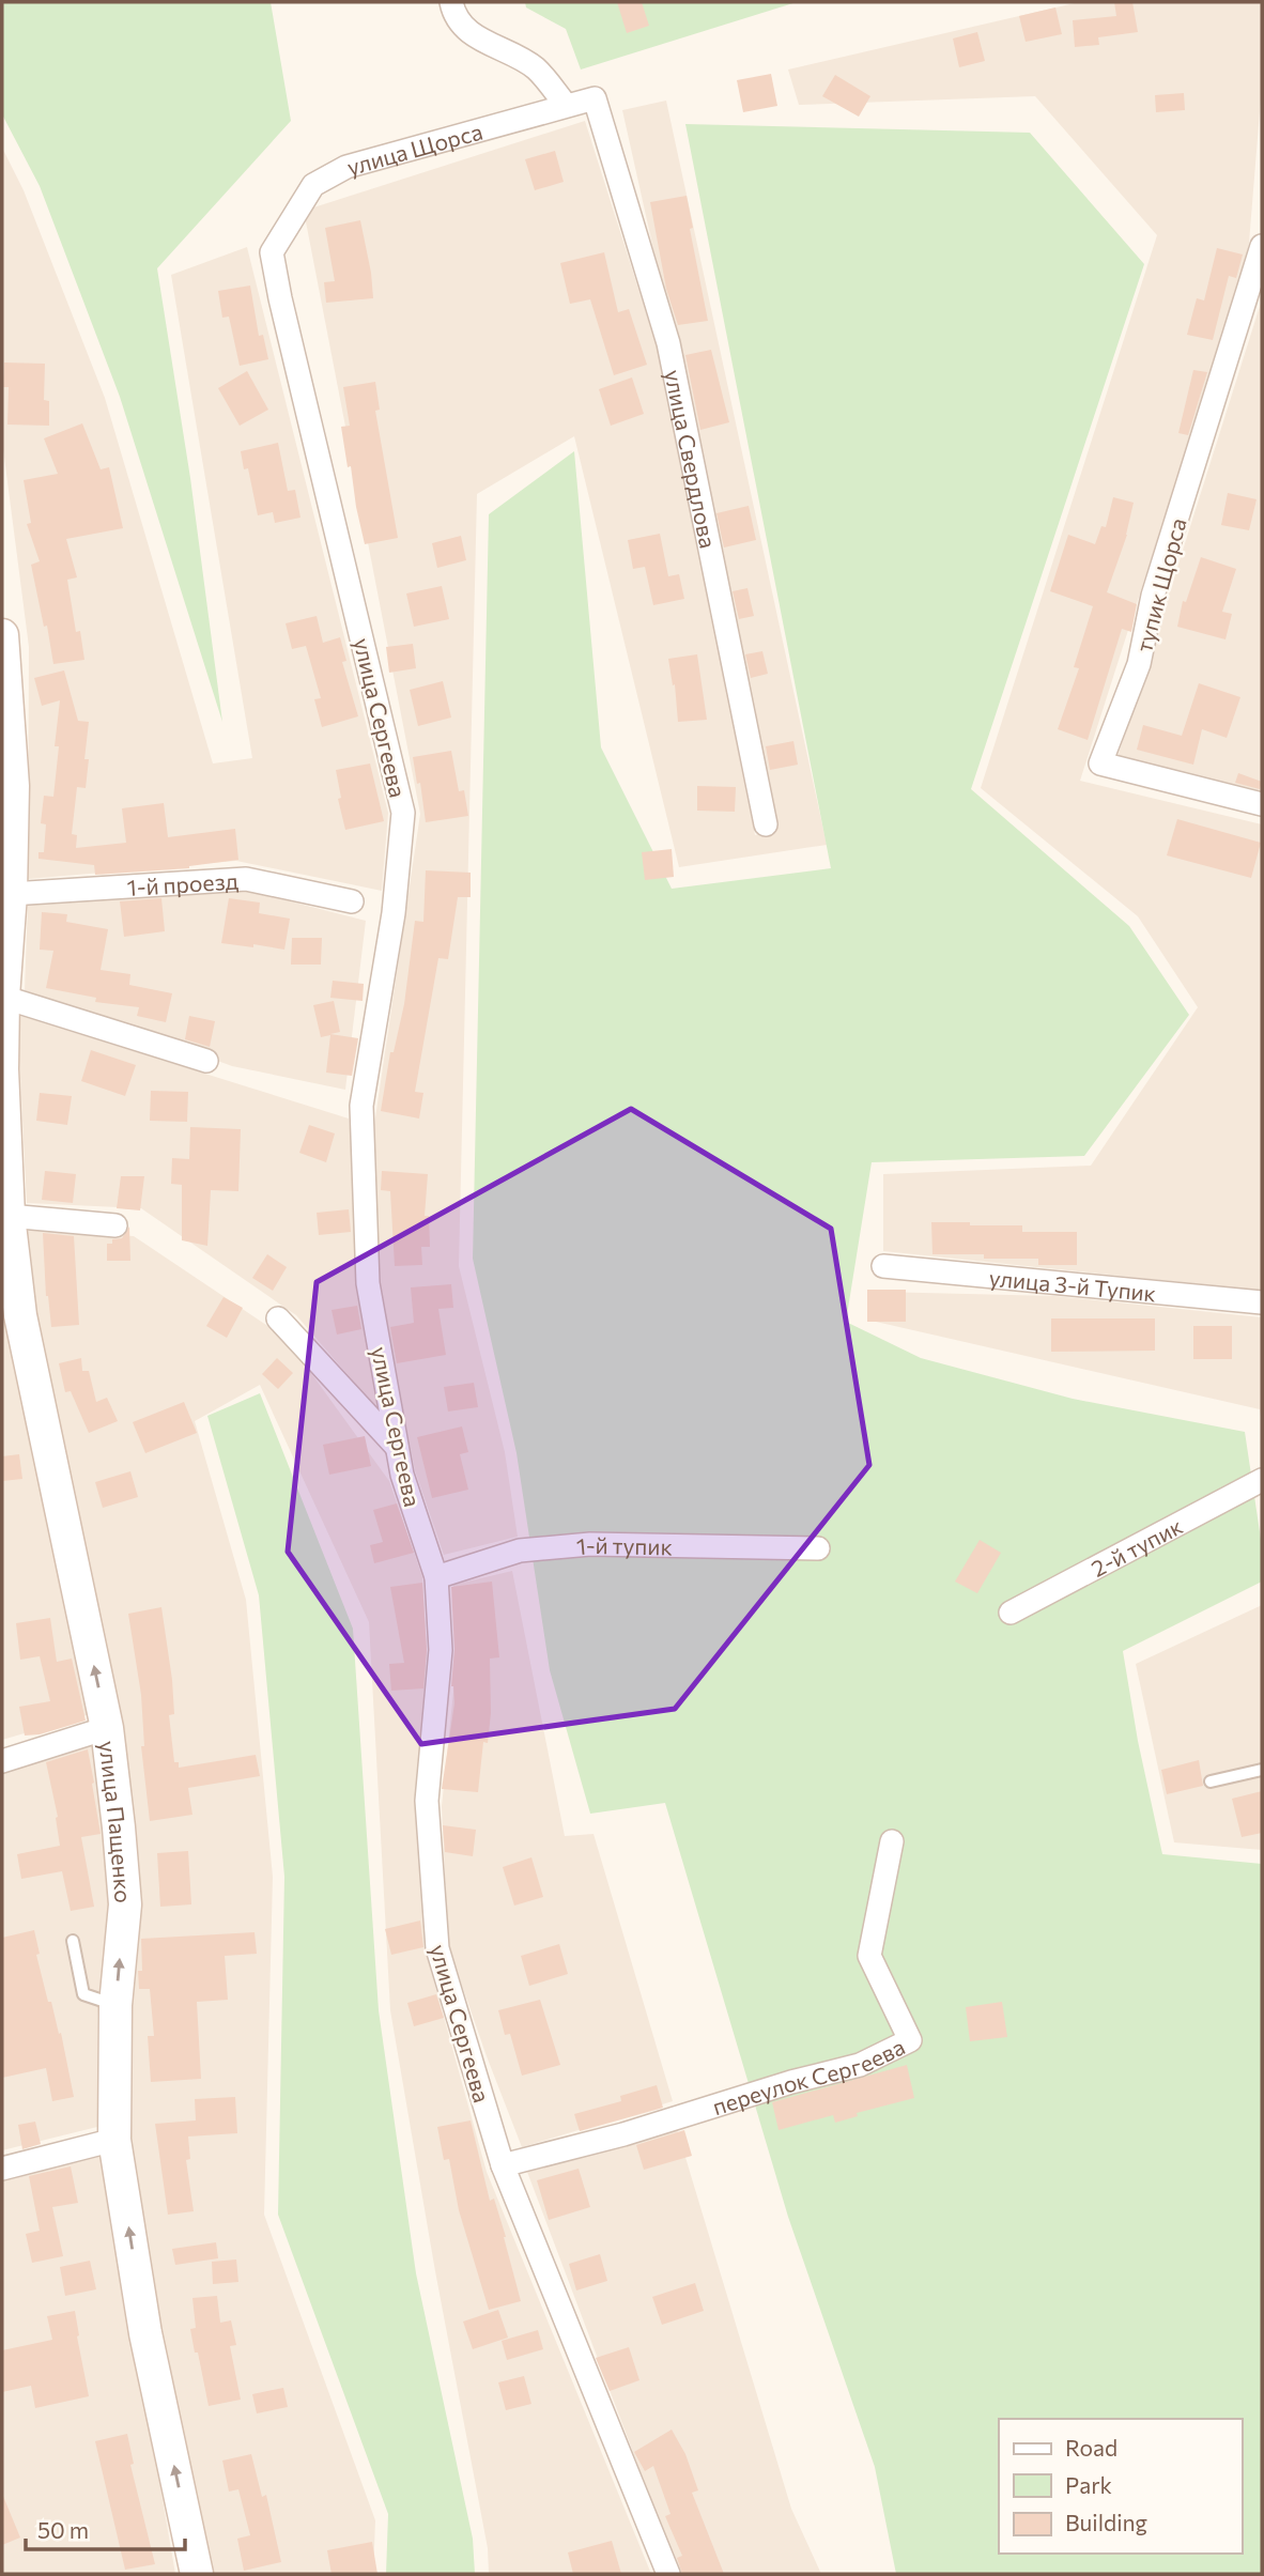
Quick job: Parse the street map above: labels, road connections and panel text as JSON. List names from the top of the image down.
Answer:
{
  "streets": {
    "street": [
      "улица Щорса",
      "улица Свердлова",
      "тупик Щорса",
      "улица Сергеева",
      "1-й проезд",
      "улица 3-й Тупик",
      "1-й тупик",
      "2-й тупик",
      "улица Пащенко",
      "переулок Сергеева"
    ]
  },
  "crossings": [
    ["улица Щорса", "улица Свердлова"],
    ["улица Щорса", "улица Сергеева"],
    ["улица Сергеева", "1-й тупик"],
    ["улица Сергеева", "переулок Сергеева"],
    ["1-й проезд", "улица Пащенко"]
  ],
  "one_way": ["улица Пащенко"],
  "legend": ["Road", "Park", "Building"],
  "scale_bar": "50 m"
}
